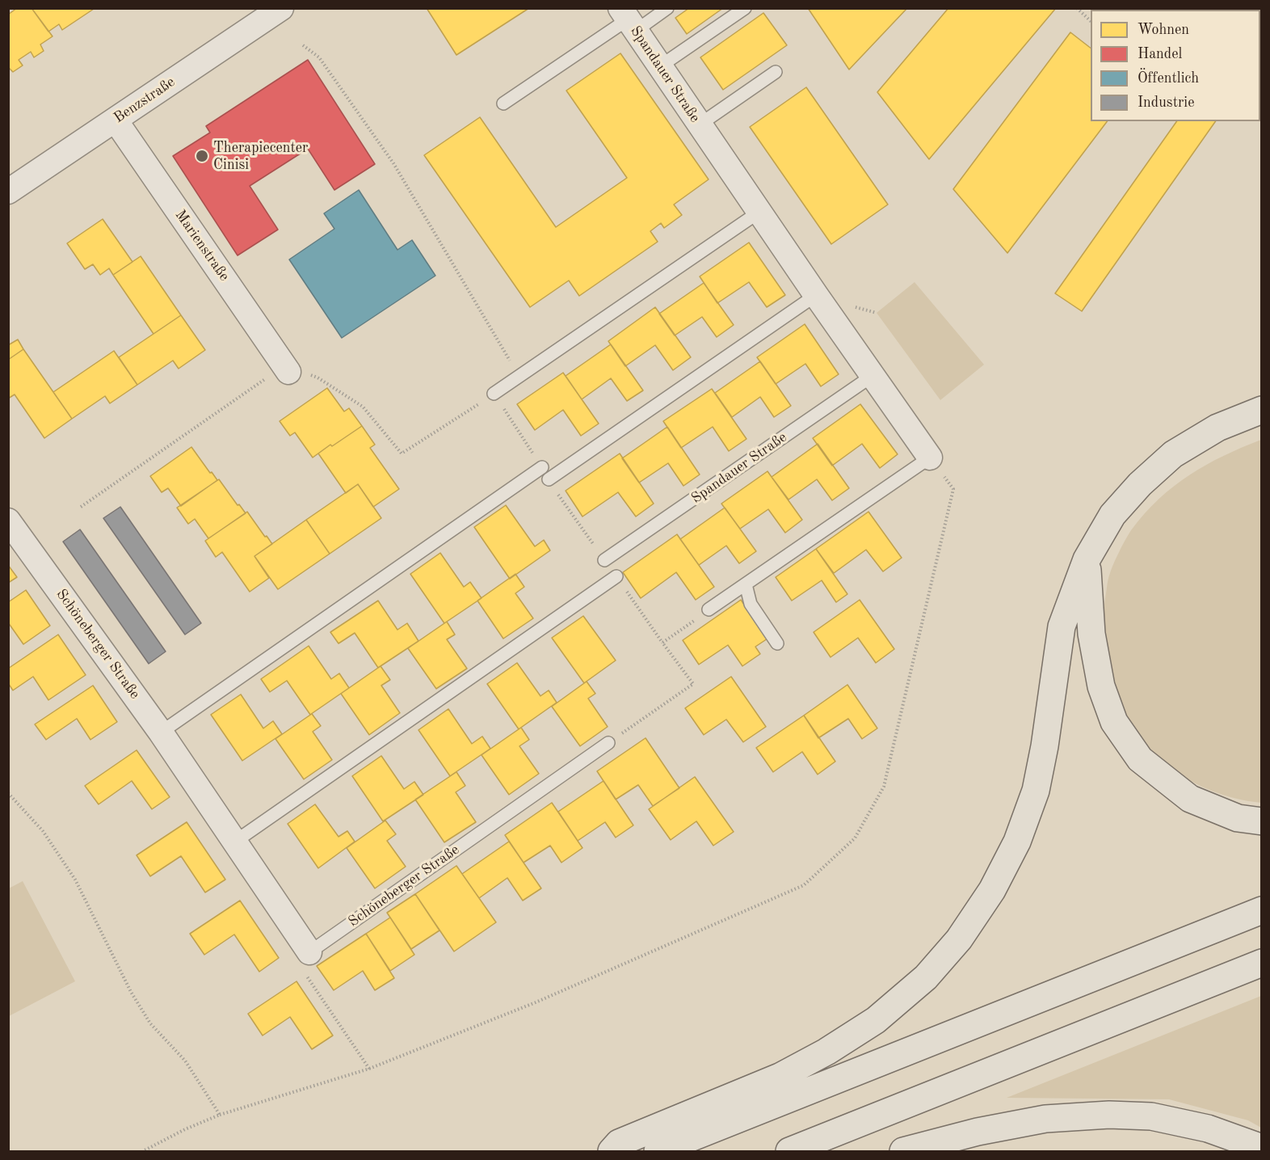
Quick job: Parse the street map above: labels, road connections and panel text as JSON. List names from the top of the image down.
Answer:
{
  "streets": {
    "street": [
      "Spandauer Straße",
      "Benzstraße",
      "Marienstraße",
      "Schöneberger Straße"
    ]
  },
  "crossings": [
    ["Benzstraße", "Marienstraße"]
  ],
  "places": ["Therapiecenter Cinisi"],
  "legend": [
    "Wohnen",
    "Handel",
    "Öffentlich",
    "Industrie"
  ]
}
